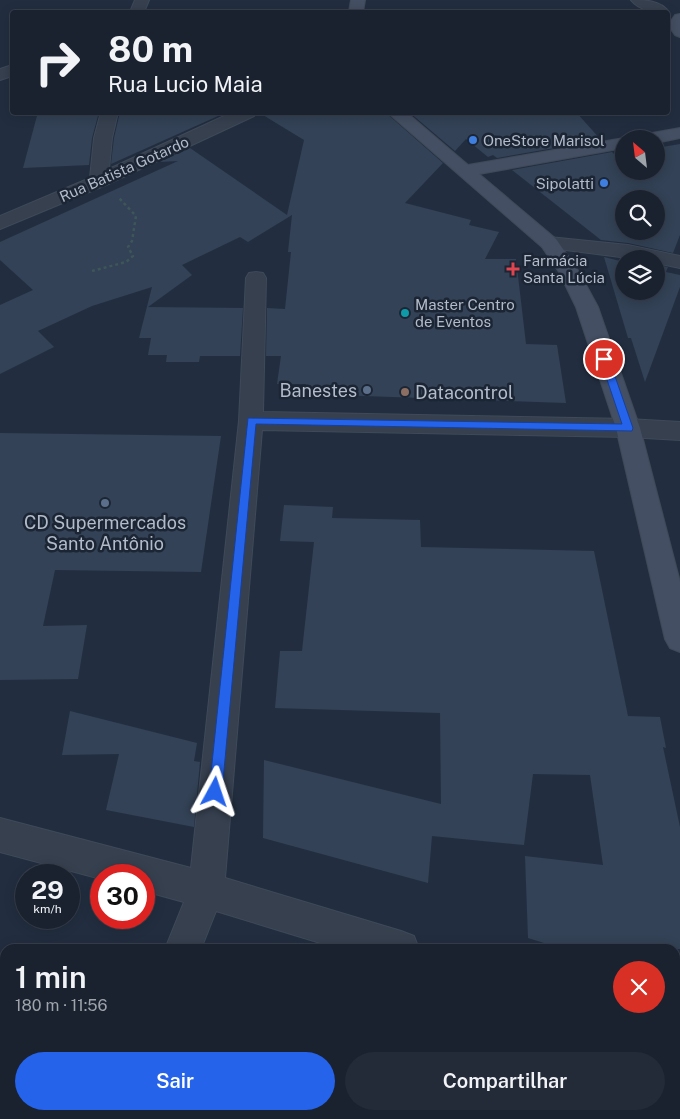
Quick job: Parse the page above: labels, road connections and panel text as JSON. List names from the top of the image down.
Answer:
{
  "streets": {
    "street": ["Rua Batista Gotardo"]
  },
  "places": {
    "other": [
      "OneStore Marisol",
      "Sipolatti",
      "Master Centro de Eventos",
      "Banestes",
      "Datacontrol",
      "CD Supermercados Santo Antônio"
    ],
    "health": ["Farmácia Santa Lúcia"]
  },
  "north": "top left",
  "page": {
    "turn": ["80 m", "Rua Lucio Maia"],
    "speed": "29 km/h",
    "limit": "30",
    "heading": ["1 min", "180 m · 11:56"],
    "buttons": ["Sair", "Compartilhar"]
  }
}
